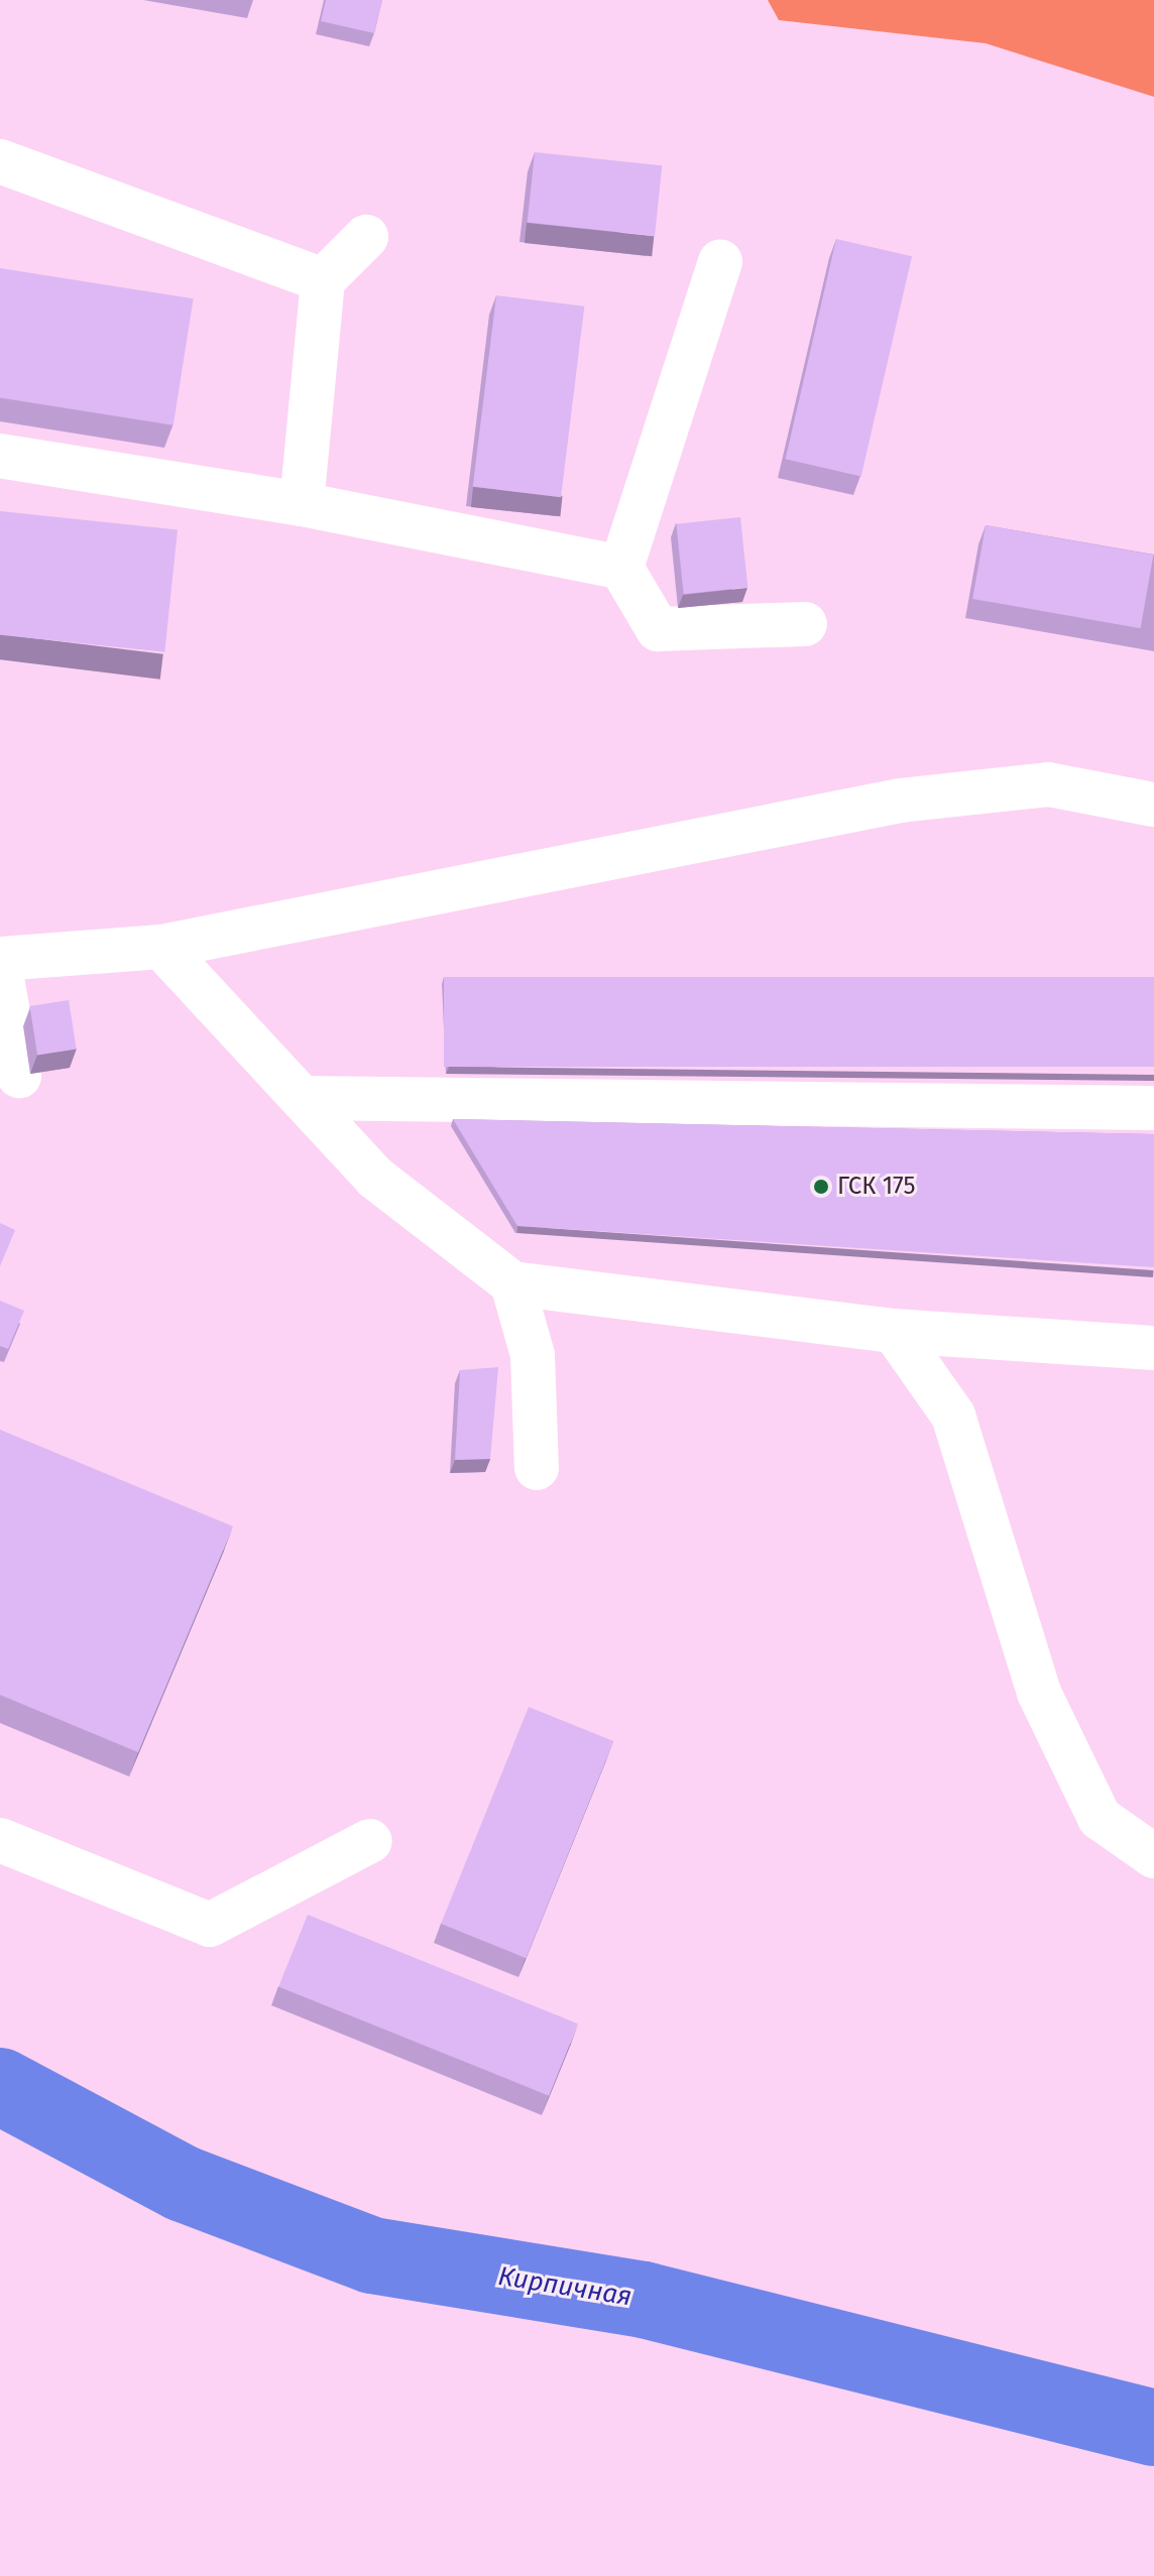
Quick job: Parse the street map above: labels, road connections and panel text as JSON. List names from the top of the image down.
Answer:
{
  "water": ["Кирпичная"],
  "places": ["ГСК 175"]
}
